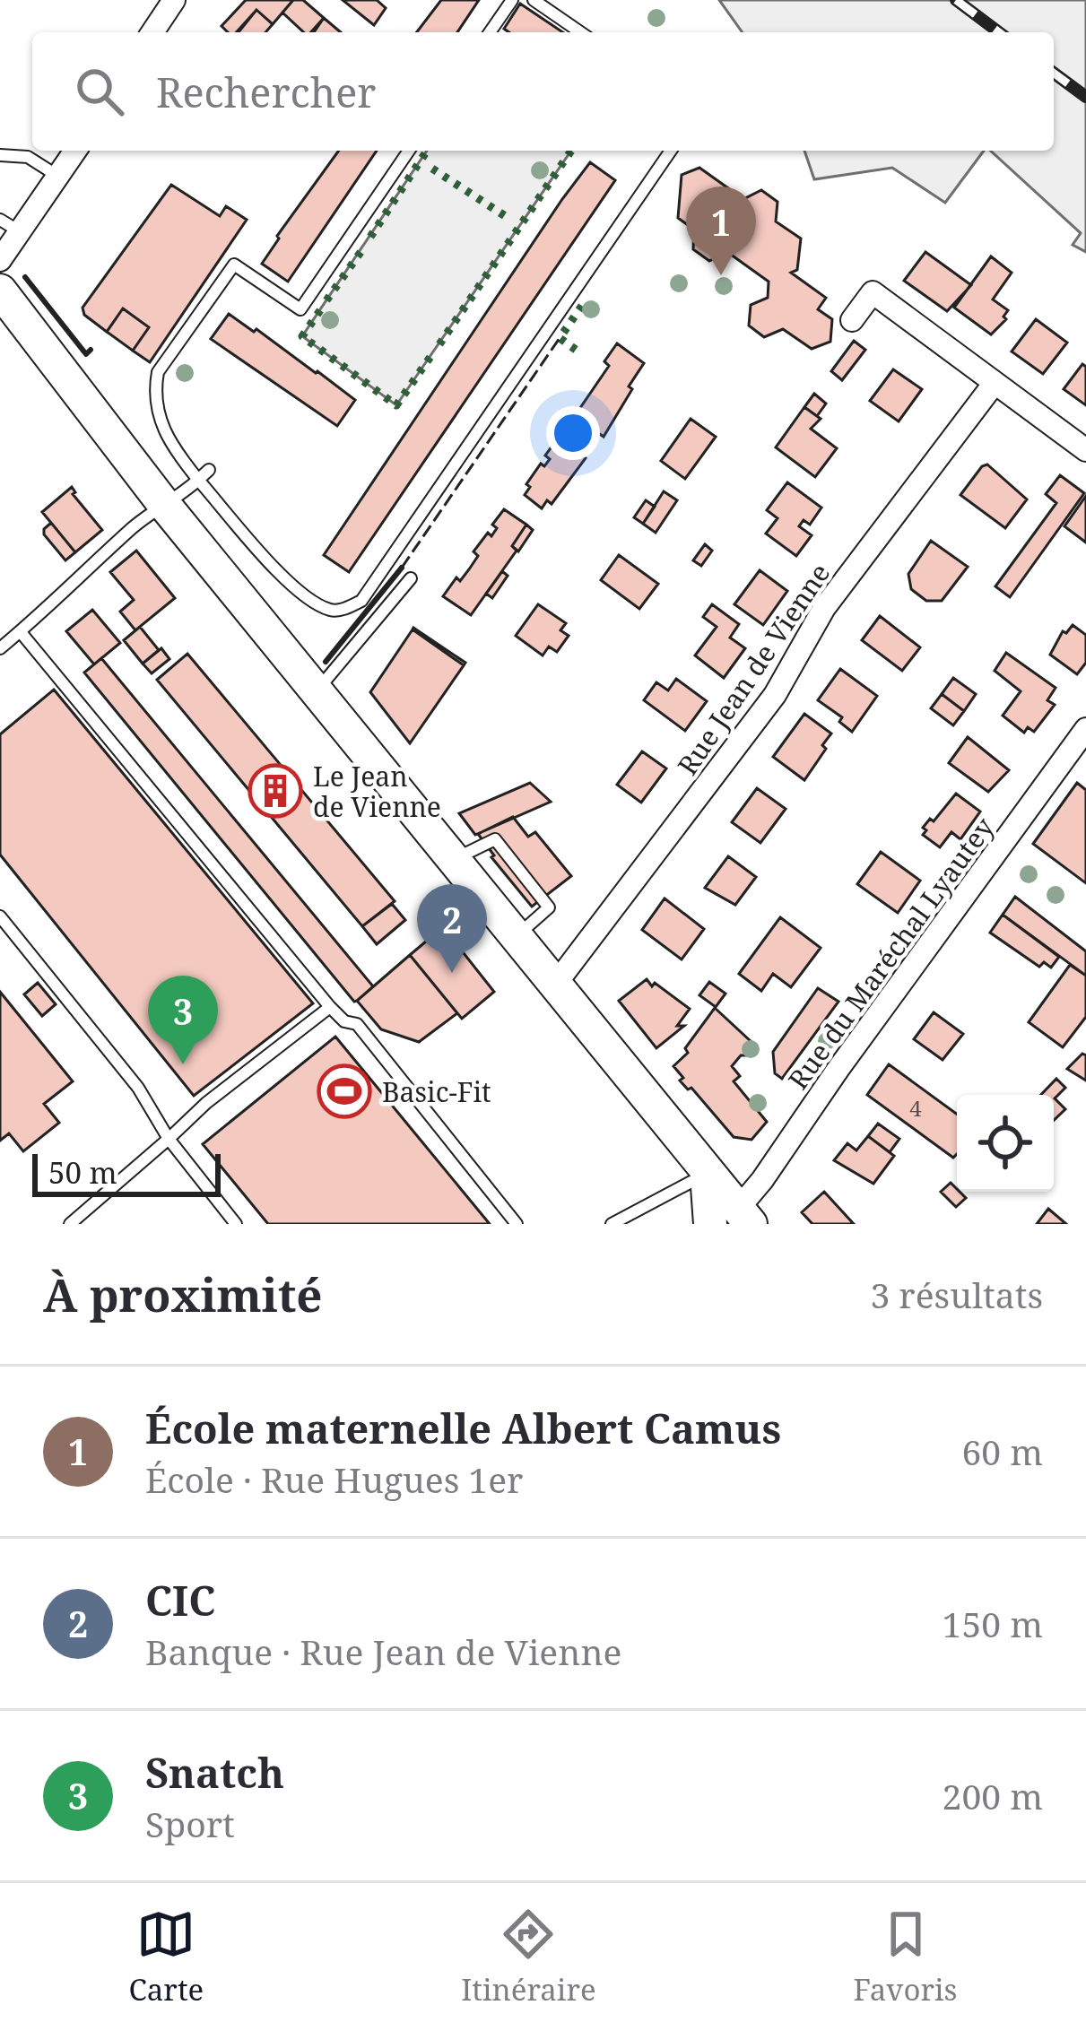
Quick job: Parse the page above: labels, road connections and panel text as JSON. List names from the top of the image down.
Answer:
{
  "streets": {
    "street": ["Rue Jean de Vienne", "Rue du Maréchal Lyautey"]
  },
  "places": {
    "building": ["Le Jean de Vienne"],
    "sports": ["Basic-Fit"]
  },
  "house_numbers": ["4"],
  "scale_bar": "50 m",
  "page": {
    "search": "Rechercher",
    "pins": ["1", "2", "3"],
    "scale": "50 m",
    "heading": ["À proximité", "3 résultats"],
    "list": [
      {
        "mark": "1",
        "name": "École maternelle Albert Camus",
        "note": "École · Rue Hugues 1er",
        "value": "60 m"
      },
      {
        "mark": "2",
        "name": "CIC",
        "note": "Banque · Rue Jean de Vienne",
        "value": "150 m"
      },
      {
        "mark": "3",
        "name": "Snatch",
        "note": "Sport",
        "value": "200 m"
      }
    ],
    "nav": ["Carte", "Itinéraire", "Favoris"]
  }
}
